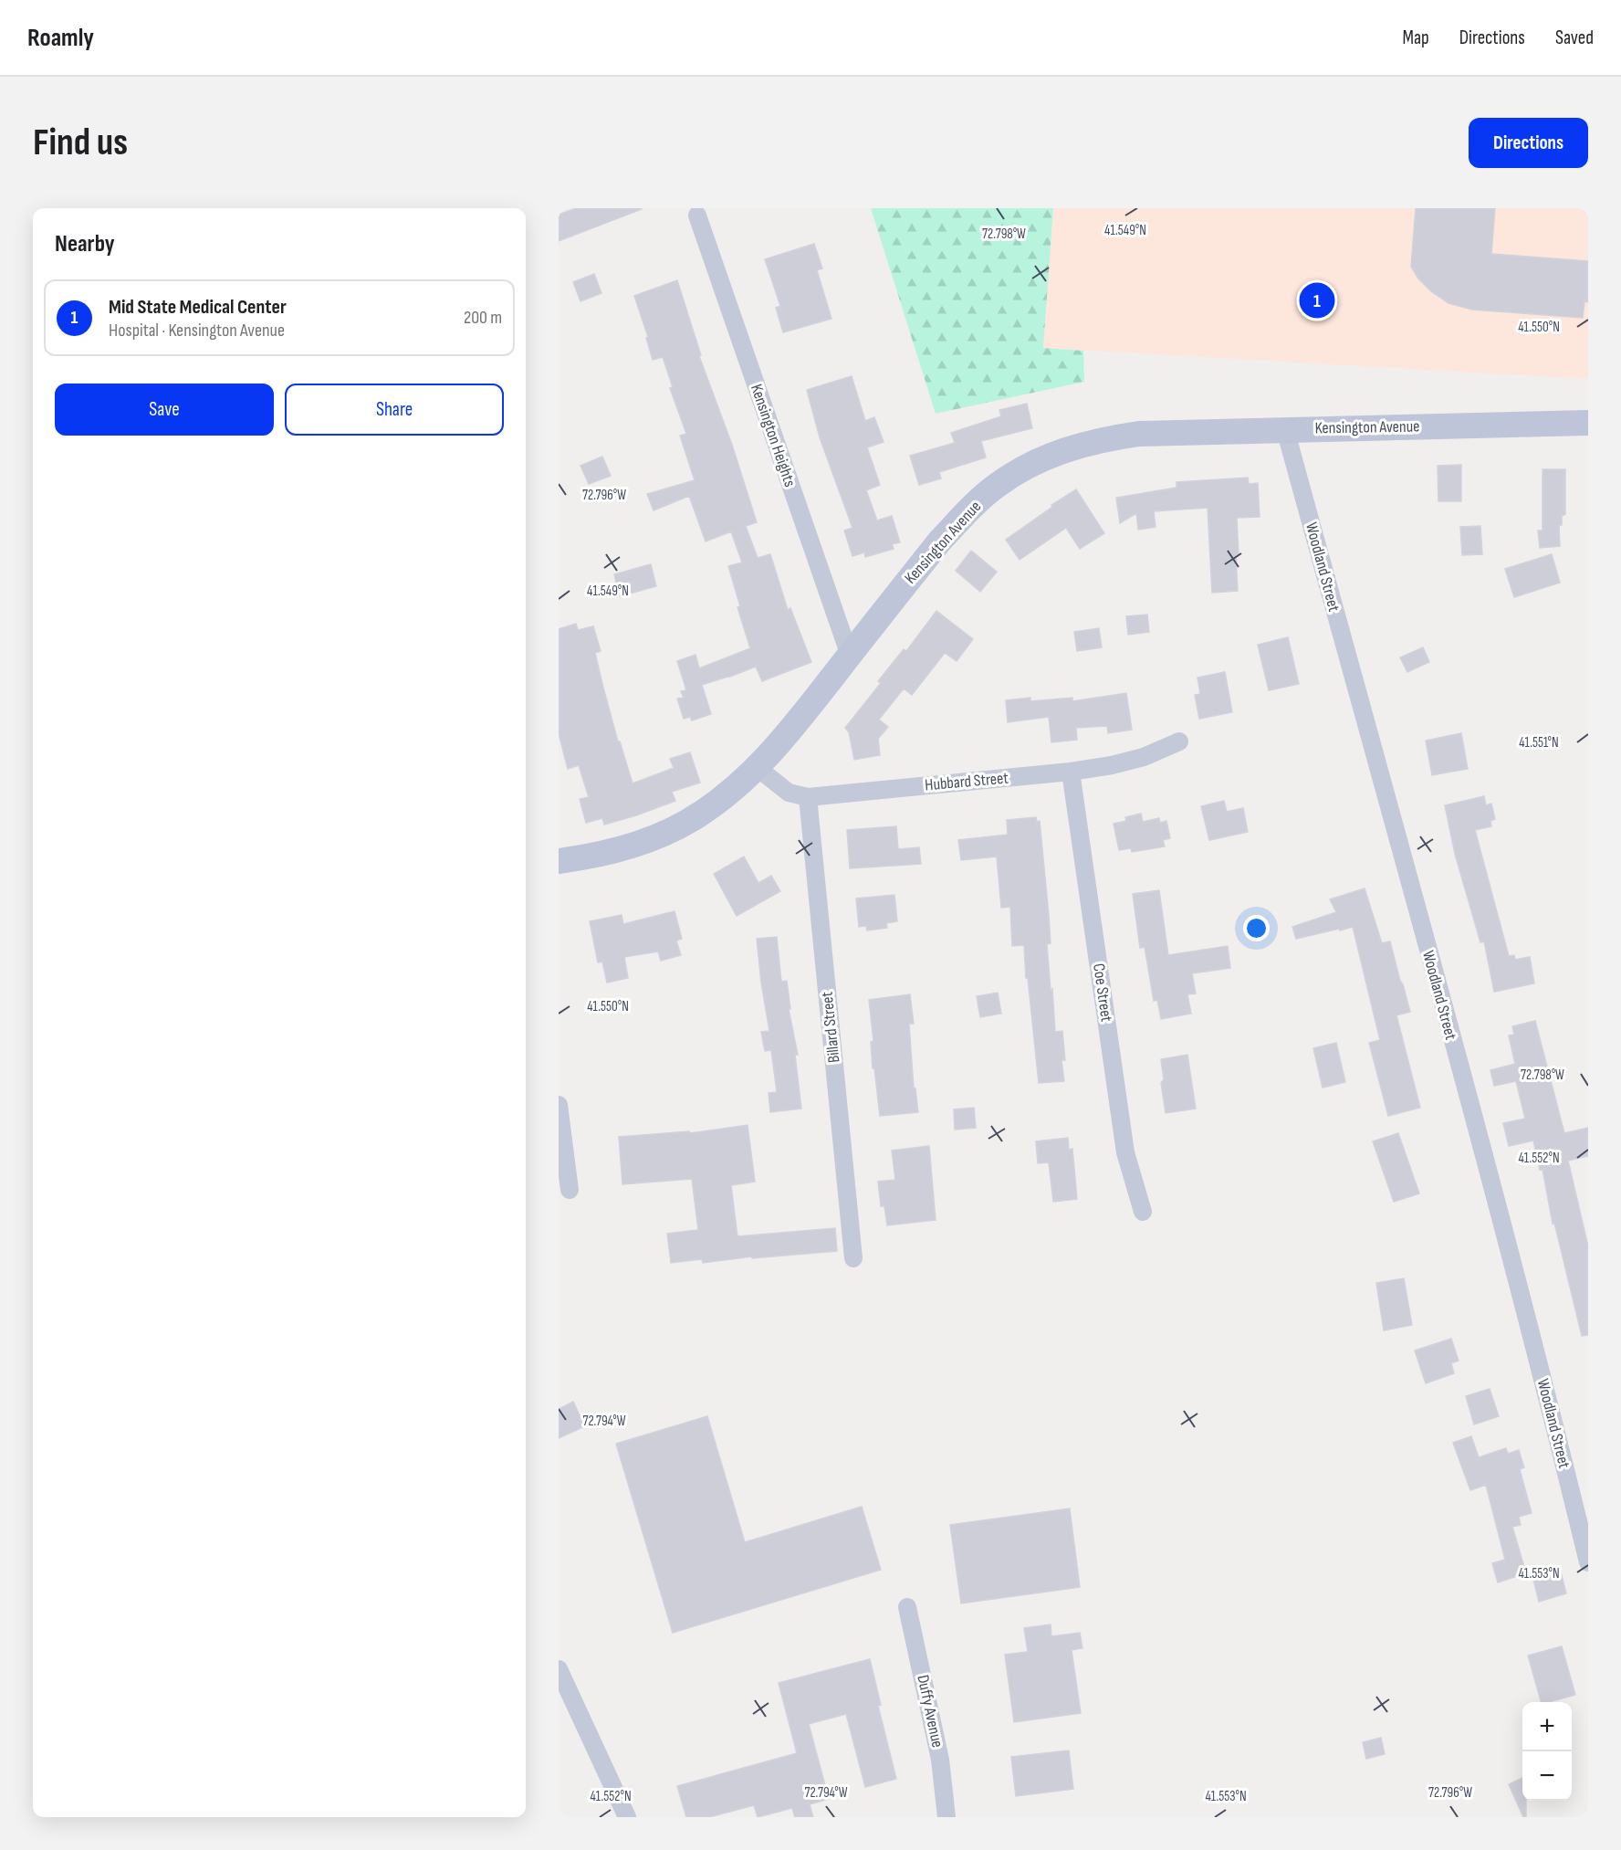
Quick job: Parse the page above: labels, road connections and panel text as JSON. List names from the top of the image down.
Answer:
{
  "streets": {
    "main road": ["Kensington Avenue"],
    "street": [
      "Kensington Heights",
      "Woodland Street",
      "Hubbard Street",
      "Coe Street",
      "Billard Street",
      "Duffy Avenue"
    ]
  },
  "crossings": [
    ["Kensington Avenue", "Kensington Heights"],
    ["Kensington Avenue", "Woodland Street"],
    ["Kensington Avenue", "Hubbard Street"],
    ["Hubbard Street", "Coe Street"],
    ["Hubbard Street", "Billard Street"]
  ],
  "page": {
    "header": "Roamly",
    "nav": ["Map", "Directions", "Saved"],
    "buttons": [
      "Directions",
      ["Save", "Share"]
    ],
    "title": "Find us",
    "heading": "Nearby",
    "list": [
      {
        "mark": "1",
        "name": "Mid State Medical Center",
        "note": "Hospital · Kensington Avenue",
        "value": "200 m"
      }
    ],
    "pins": "1",
    "map_buttons": ["+", "−"]
  },
  "coordinates": [
    "41.549°N",
    "72.798°W",
    "41.550°N",
    "72.796°W",
    "41.551°N",
    "41.552°N",
    "72.794°W",
    "41.553°N"
  ]
}
